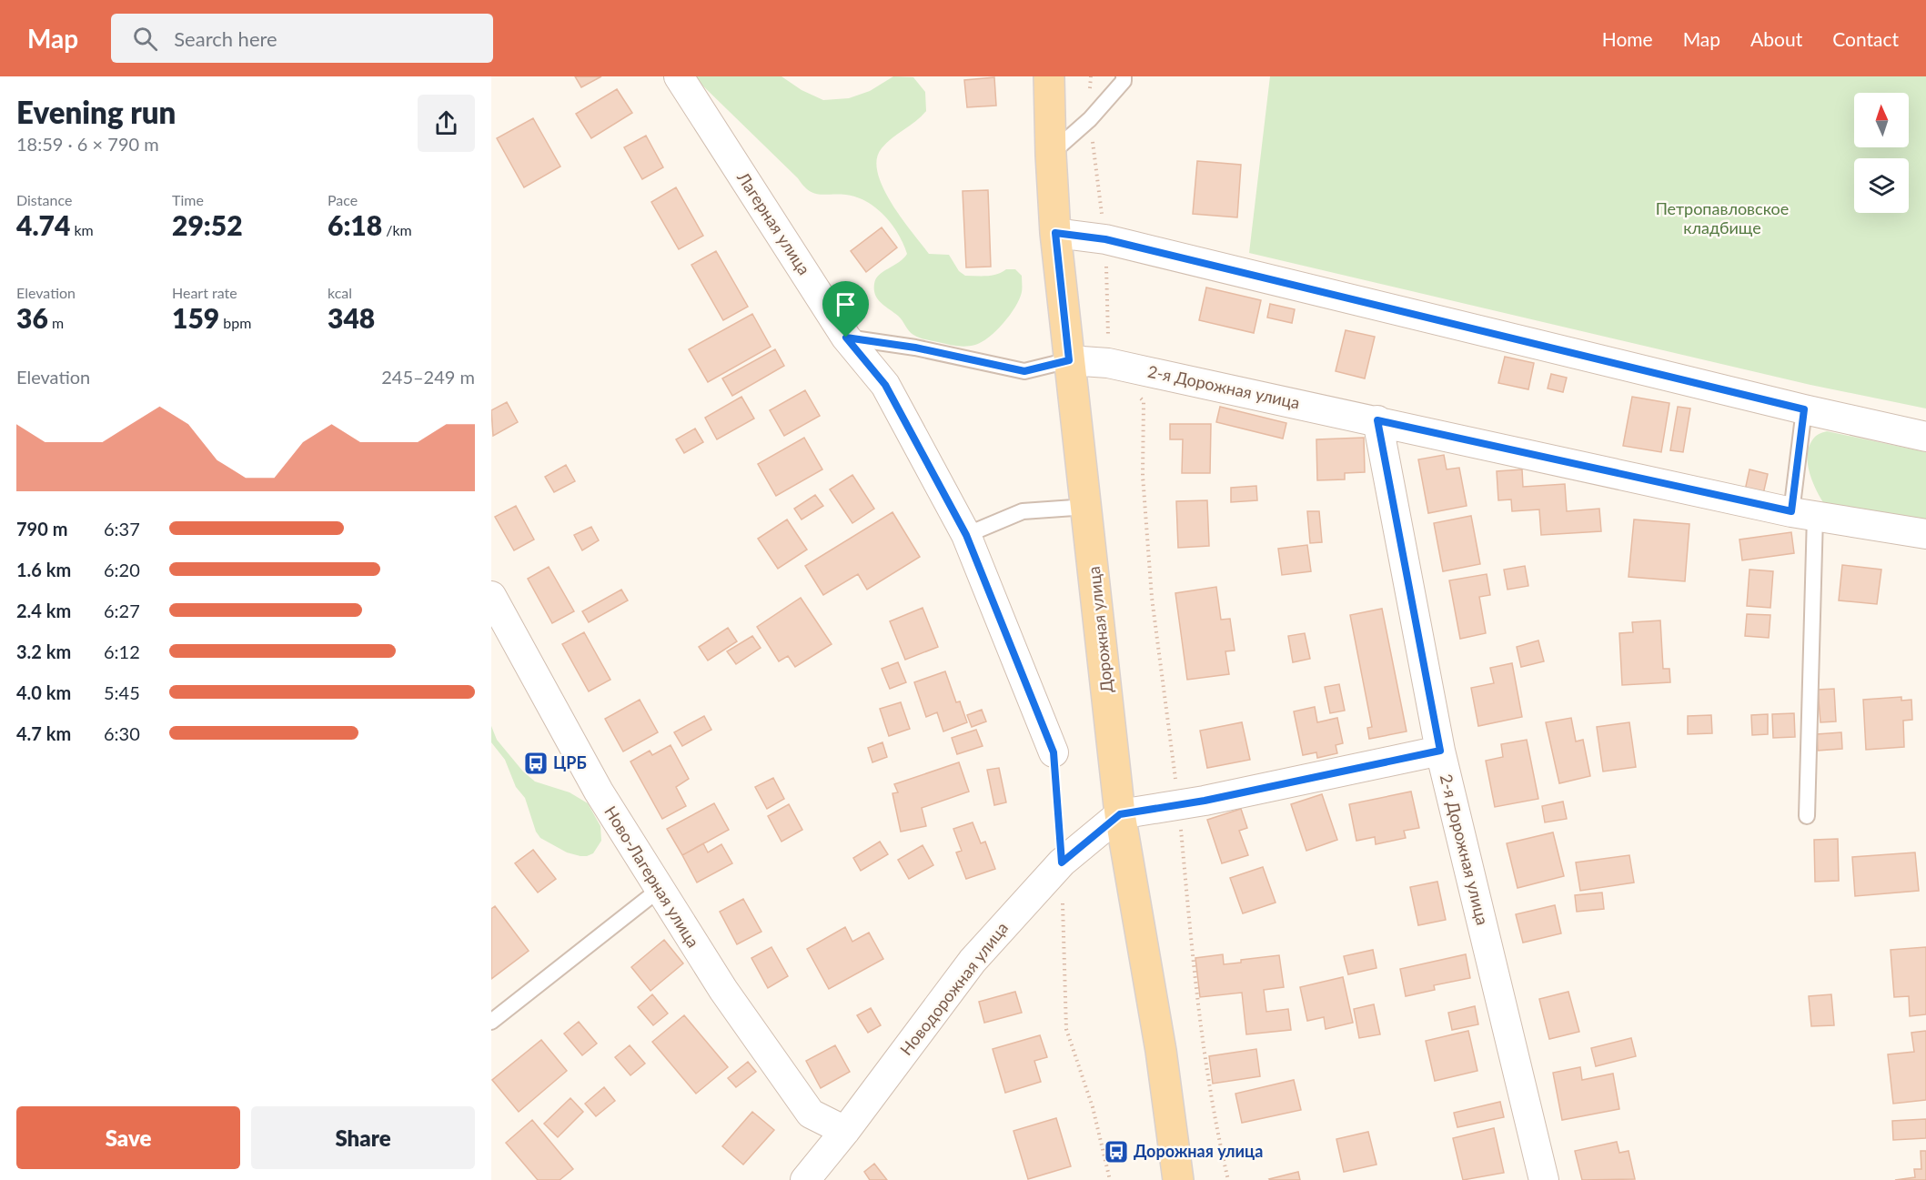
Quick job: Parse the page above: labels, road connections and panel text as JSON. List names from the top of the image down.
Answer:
{
  "streets": {
    "main road": ["Дорожная улица"],
    "street": [
      "Лагерная улица",
      "2-я Дорожная улица",
      "Ново-Лагерная улица",
      "Новодорожная улица"
    ]
  },
  "crossings": [
    ["2-я Дорожная улица", "Дорожная улица"],
    ["Дорожная улица", "Новодорожная улица"],
    ["Ново-Лагерная улица", "Новодорожная улица"]
  ],
  "parks": ["Петропавловское кладбище"],
  "places": {
    "bus stop": ["ЦРБ", "Дорожная улица"]
  },
  "north": "top",
  "page": {
    "header": "Map",
    "search": "Search here",
    "nav": [
      "Home",
      "Map",
      "About",
      "Contact"
    ],
    "heading": ["Evening run", "18:59 · 6 × 790 m"],
    "stats": [
      ["Distance", "4.74 km"],
      ["Time", "29:52"],
      ["Pace", "6:18 /km"],
      ["Elevation", "36 m"],
      ["Heart rate", "159 bpm"],
      ["kcal", "348"]
    ],
    "chart": ["Elevation", "245–249 m"],
    "list": [
      {
        "name": "790 m",
        "note": "6:37"
      },
      {
        "name": "1.6 km",
        "note": "6:20"
      },
      {
        "name": "2.4 km",
        "note": "6:27"
      },
      {
        "name": "3.2 km",
        "note": "6:12"
      },
      {
        "name": "4.0 km",
        "note": "5:45"
      },
      {
        "name": "4.7 km",
        "note": "6:30"
      }
    ],
    "buttons": ["Save", "Share"]
  }
}
